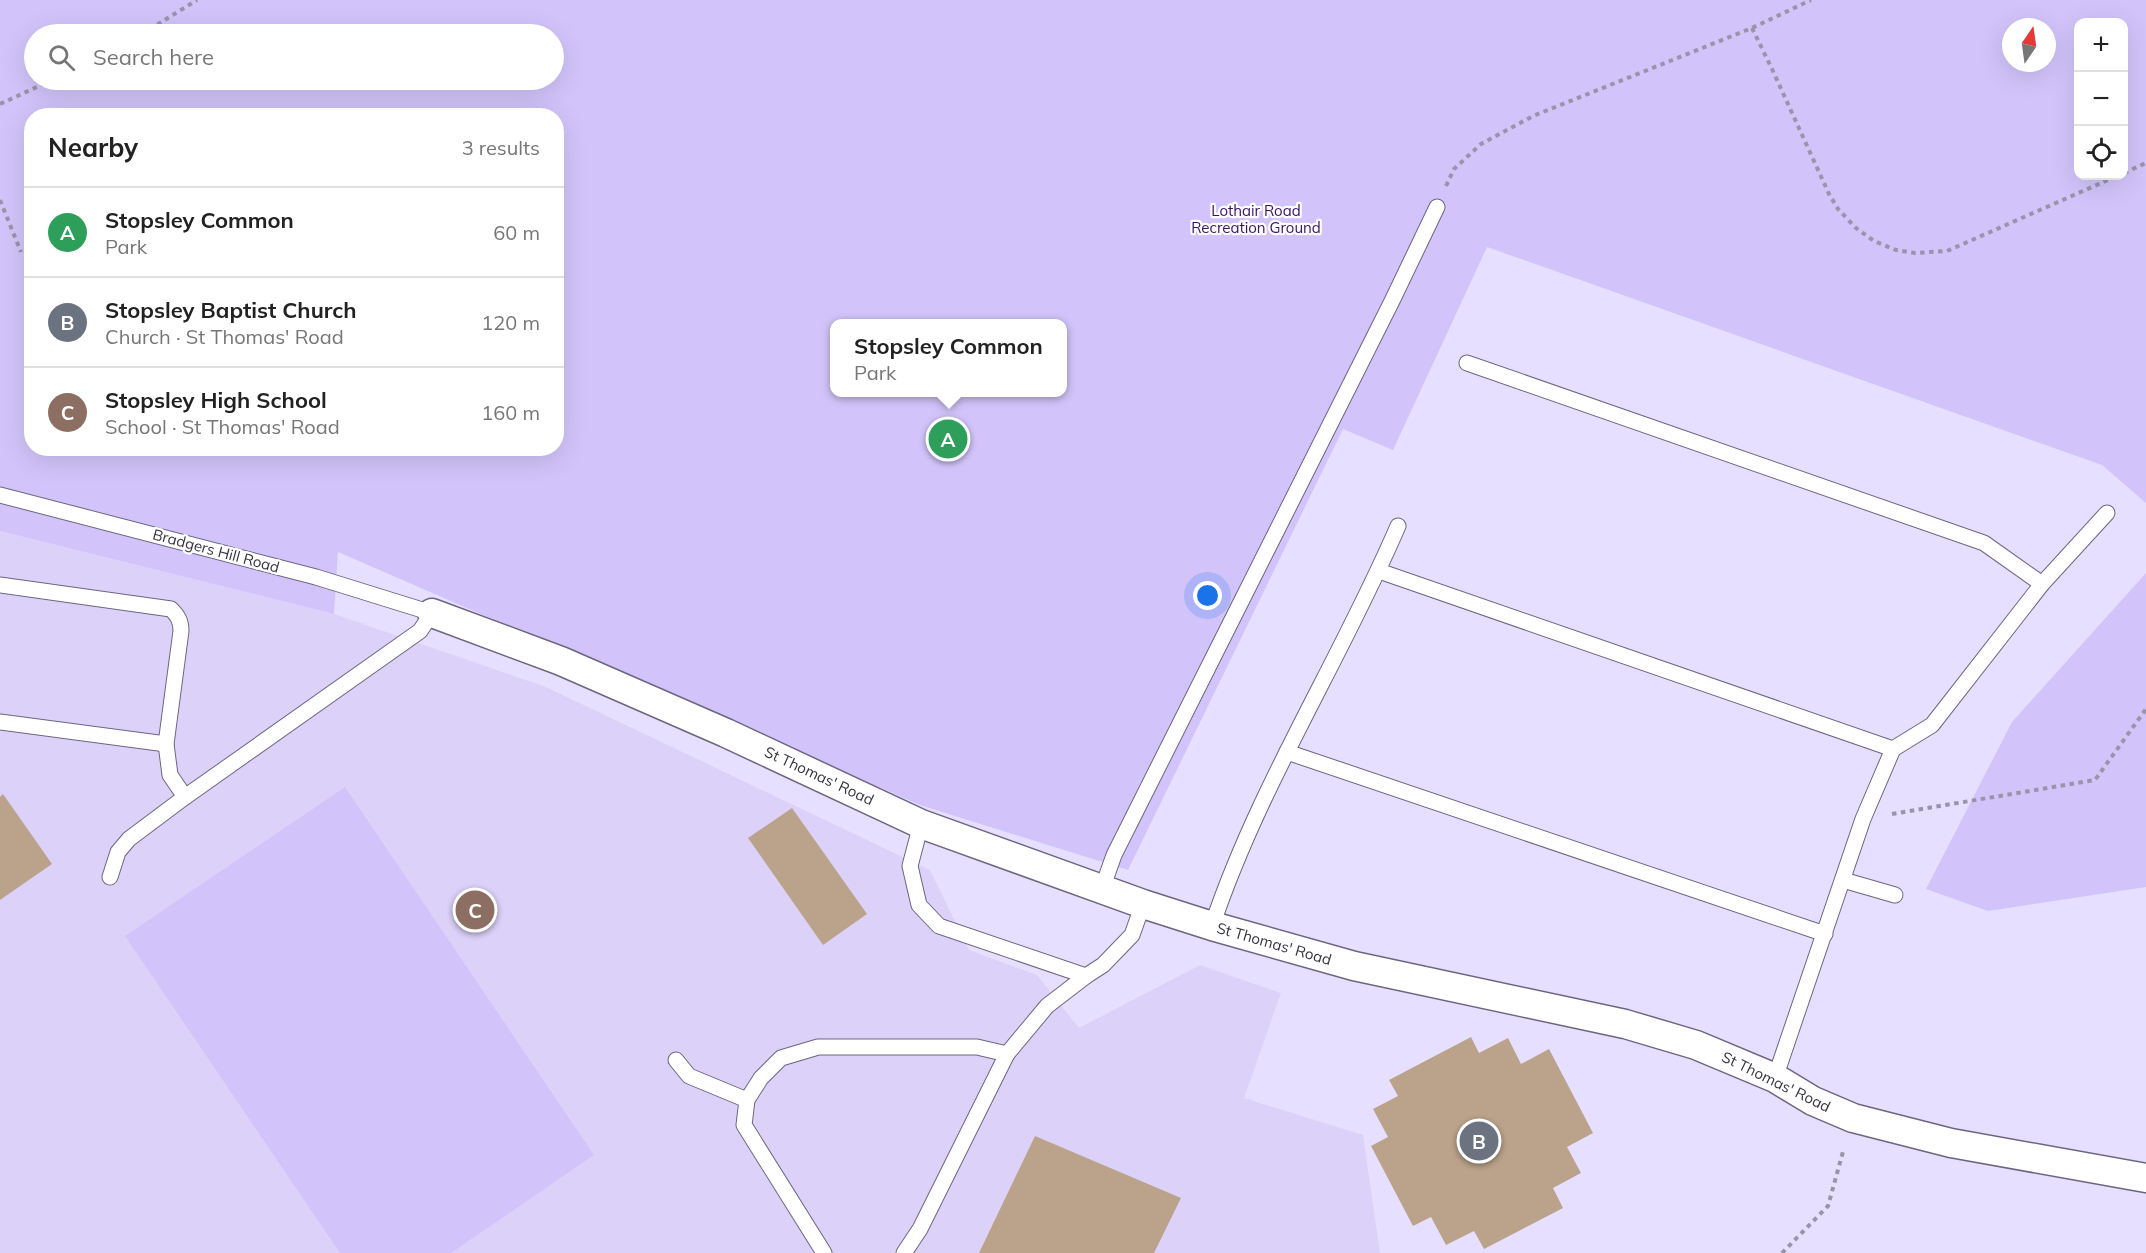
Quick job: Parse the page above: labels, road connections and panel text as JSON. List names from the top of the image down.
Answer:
{
  "streets": {
    "street": ["St Thomas' Road"],
    "lane": ["Bradgers Hill Road"]
  },
  "crossings": [
    ["Bradgers Hill Road", "St Thomas' Road"]
  ],
  "parks": ["Lothair Road Recreation Ground"],
  "north": "top",
  "page": {
    "map_buttons": ["+", "−"],
    "search": "Search here",
    "heading": ["Nearby", "3 results"],
    "list": [
      {
        "mark": "A",
        "name": "Stopsley Common",
        "note": "Park",
        "value": "60 m"
      },
      {
        "mark": "B",
        "name": "Stopsley Baptist Church",
        "note": "Church · St Thomas' Road",
        "value": "120 m"
      },
      {
        "mark": "C",
        "name": "Stopsley High School",
        "note": "School · St Thomas' Road",
        "value": "160 m"
      }
    ],
    "popup": ["Stopsley Common", "Park"],
    "pins": ["A", "C", "B"]
  }
}
